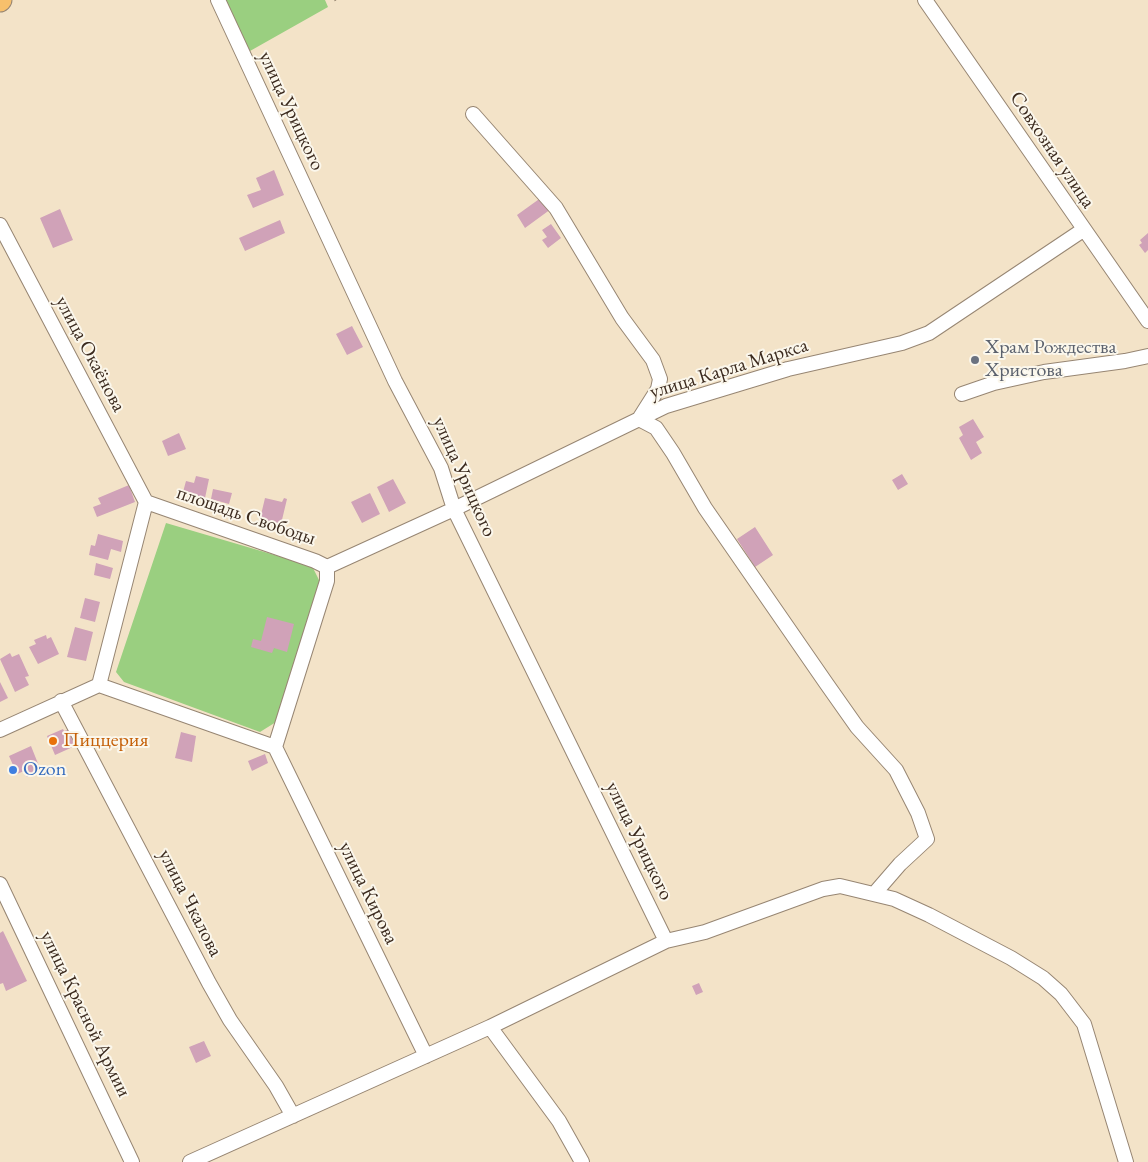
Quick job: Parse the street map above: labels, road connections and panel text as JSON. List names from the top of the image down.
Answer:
{
  "streets": {
    "street": [
      "улица Урицкого",
      "Совхозная улица",
      "улица Окаёнова",
      "улица Карла Маркса",
      "площадь Свободы",
      "улица Кирова",
      "улица Чкалова",
      "улица Красной Армии"
    ]
  },
  "crossings": [
    ["улица Урицкого", "улица Карла Маркса"],
    ["Совхозная улица", "улица Карла Маркса"],
    ["улица Окаёнова", "площадь Свободы"],
    ["улица Карла Маркса", "площадь Свободы"],
    ["площадь Свободы", "улица Кирова"]
  ],
  "places": ["Храм Рождества Христова", "Пиццерия", "Ozon"]
}
